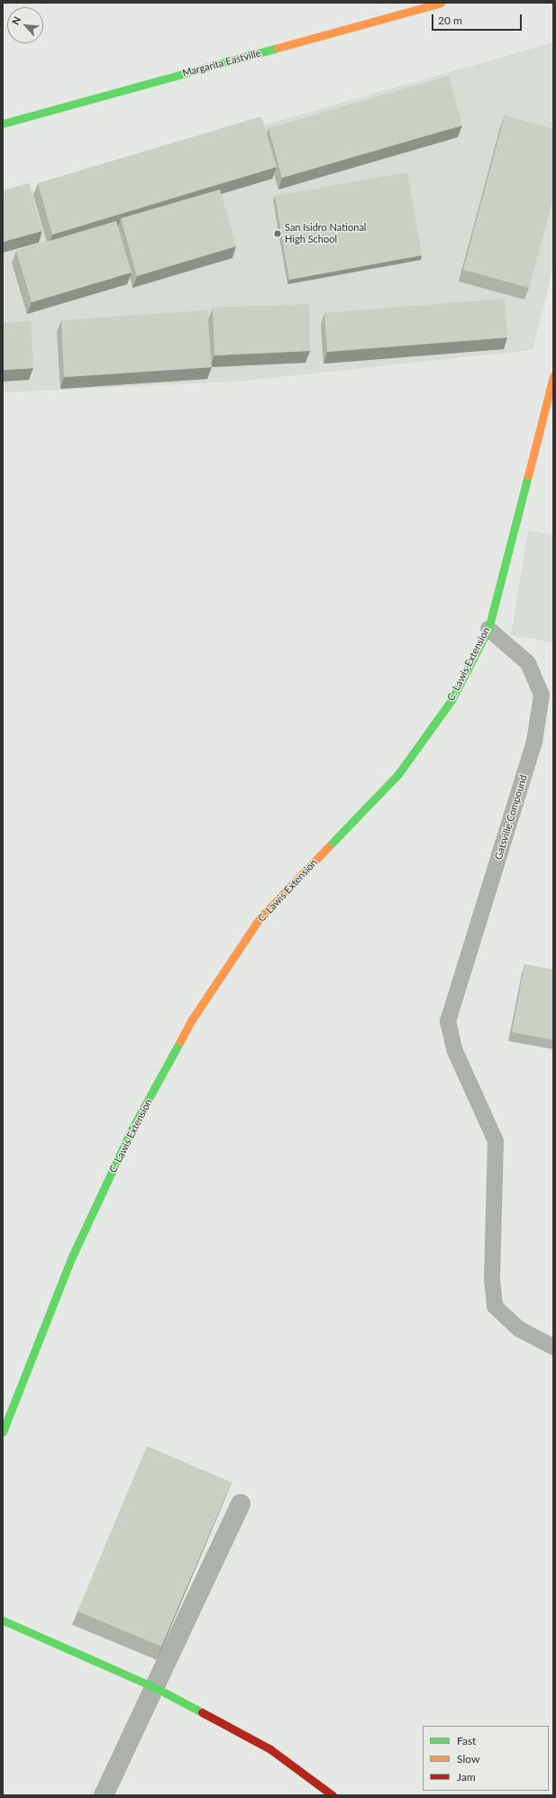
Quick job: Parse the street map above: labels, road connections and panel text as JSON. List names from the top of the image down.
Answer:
{
  "streets": {
    "street": ["Margarita Eastville", "C. Lawis Extension"],
    "lane": ["Gatsville Compound"]
  },
  "crossings": [
    ["C. Lawis Extension", "Gatsville Compound"]
  ],
  "places": ["San Isidro National High School"],
  "legend": ["Fast", "Slow", "Jam"],
  "scale_bar": "20 m",
  "north": "top left"
}
